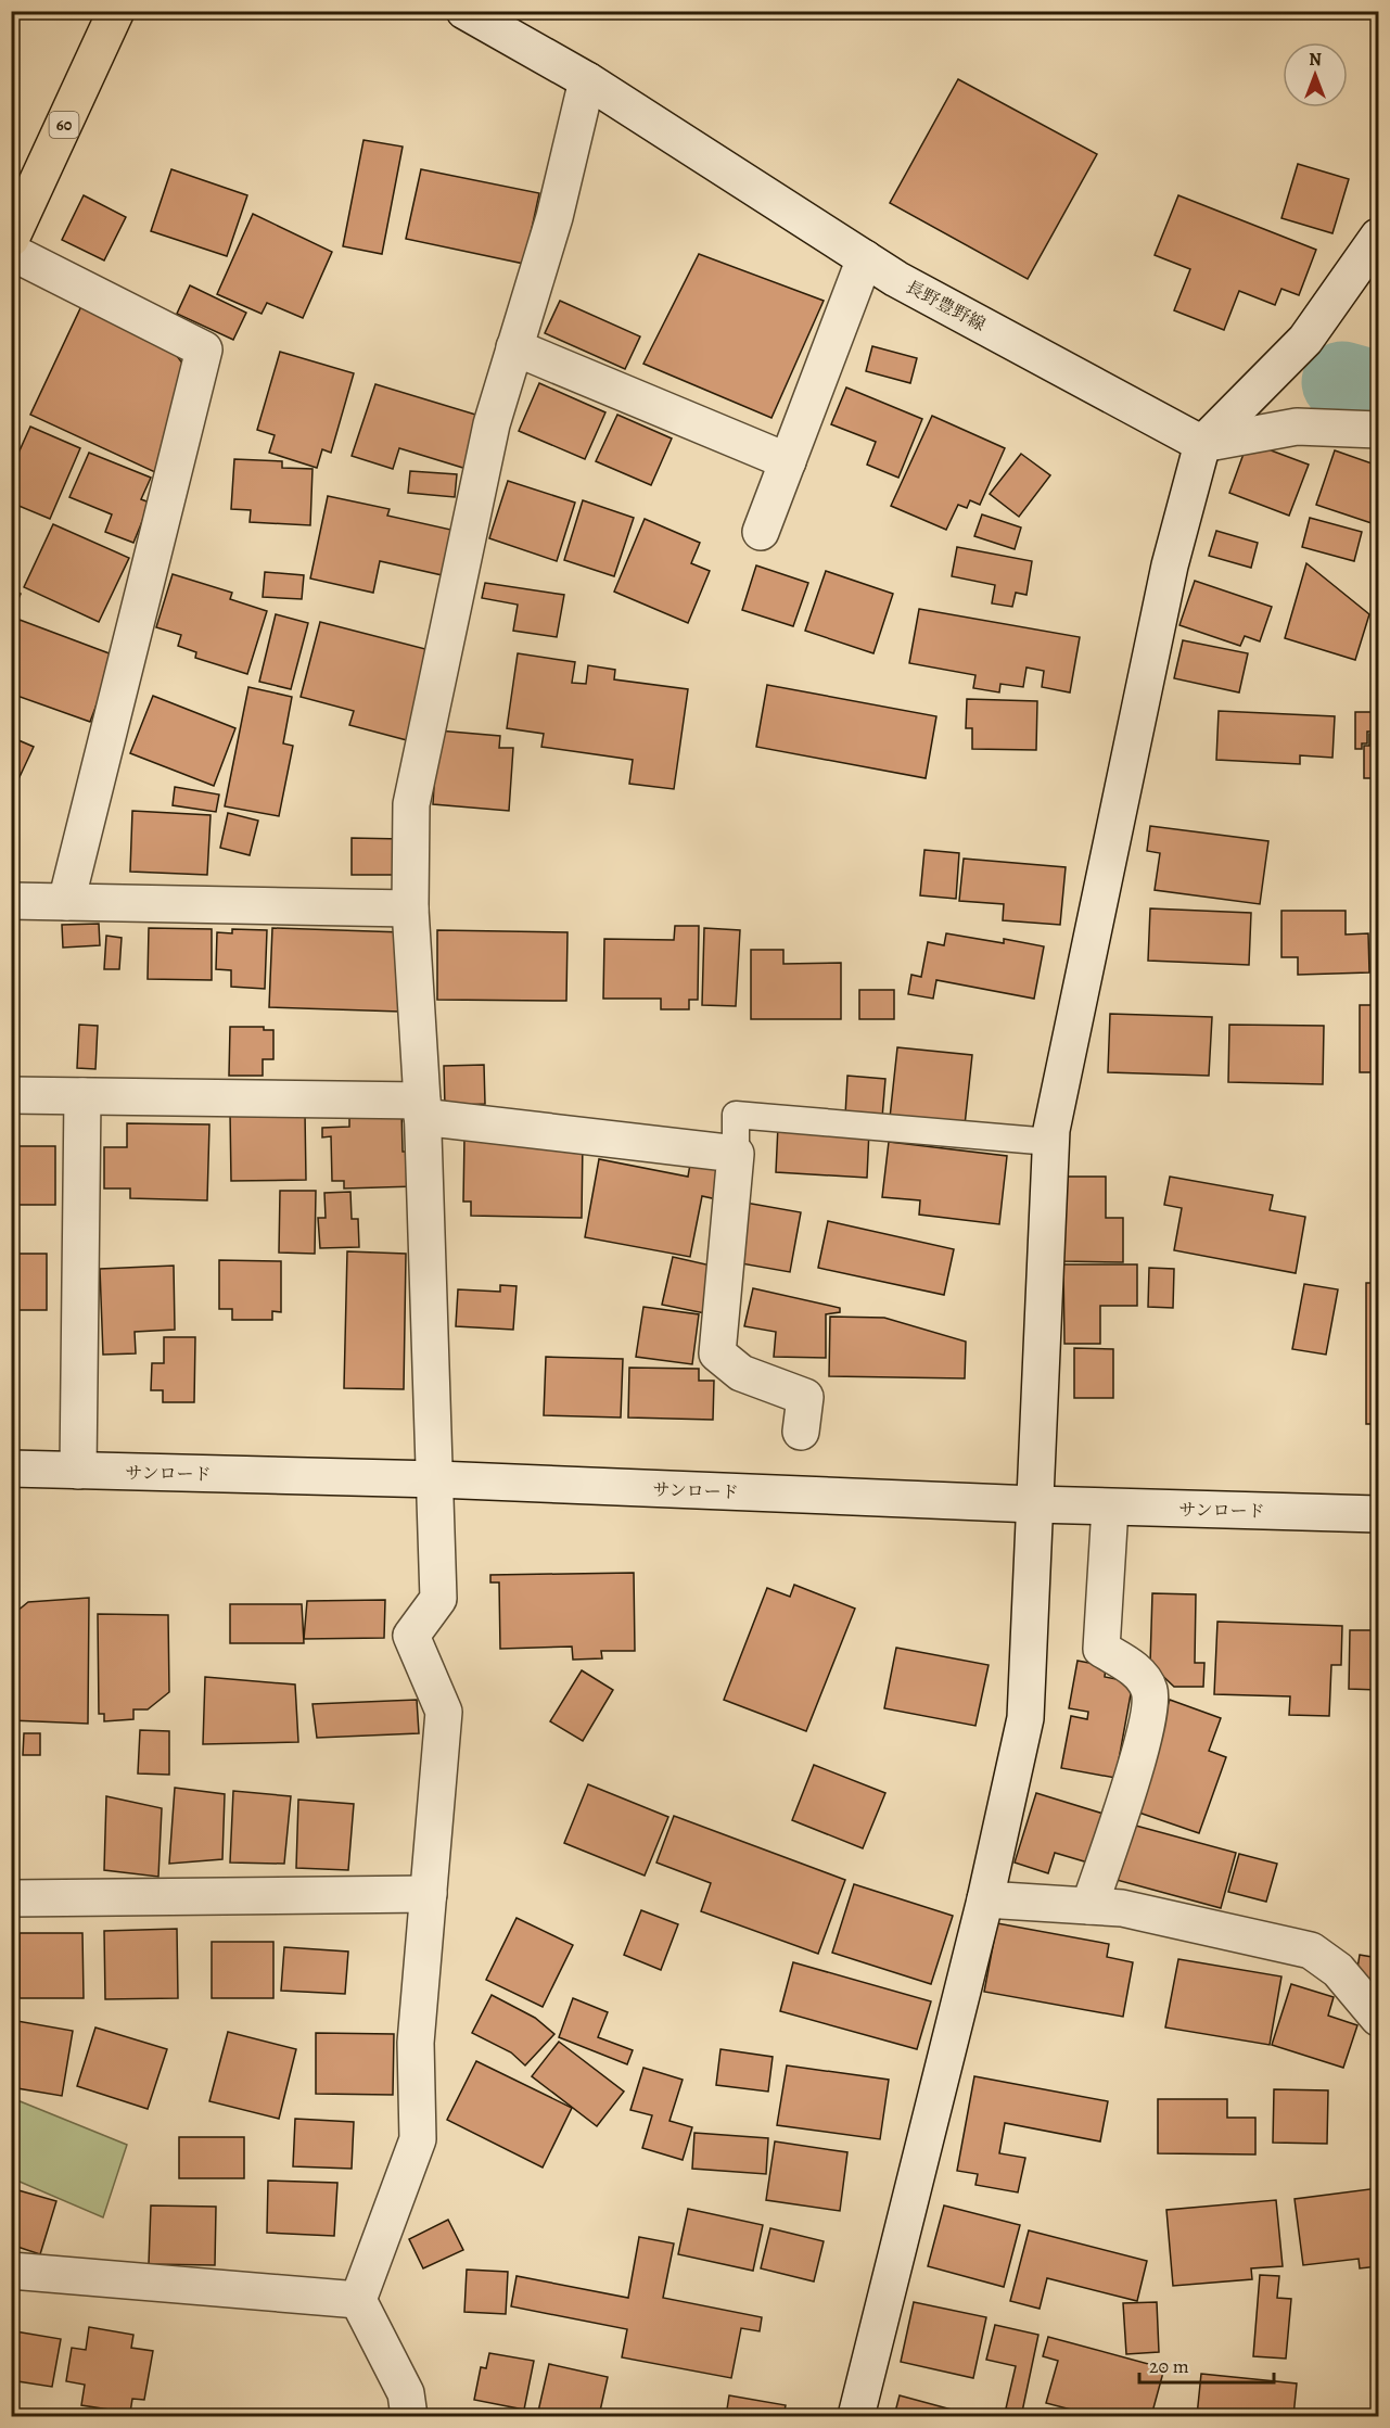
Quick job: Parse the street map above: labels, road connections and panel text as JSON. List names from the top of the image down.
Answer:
{
  "streets": {
    "main road": ["60"],
    "street": ["長野豊野線", "サンロード"]
  },
  "scale_bar": "20 m",
  "north": "top"
}
